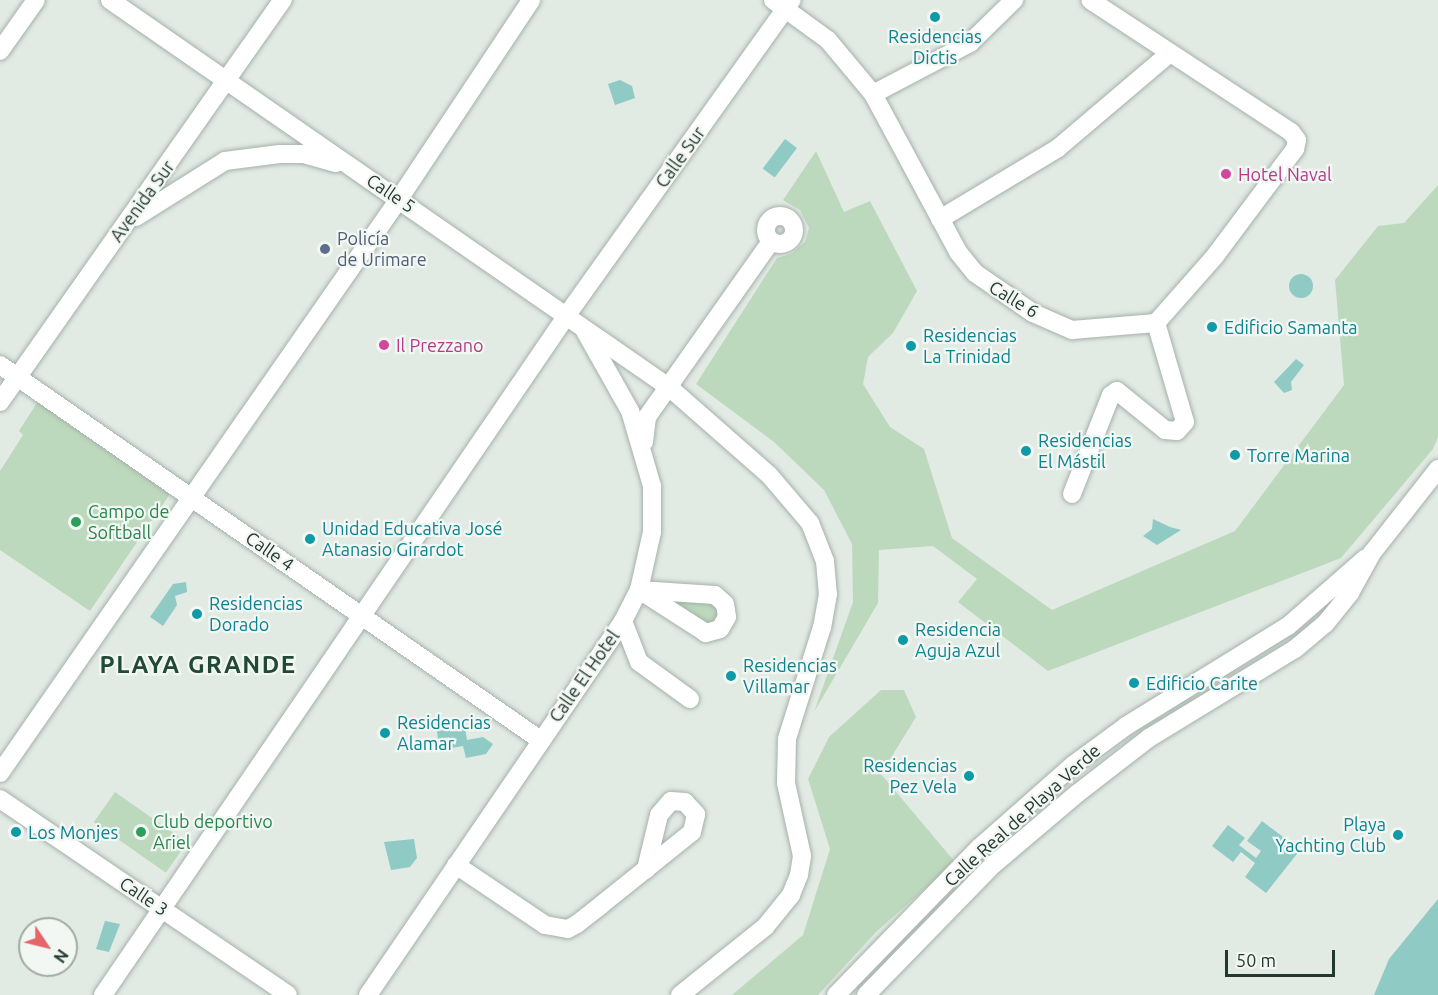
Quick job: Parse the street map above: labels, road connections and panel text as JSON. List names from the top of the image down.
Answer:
{
  "streets": {
    "street": [
      "Calle Sur",
      "Calle 5",
      "Avenida Sur",
      "Calle 6",
      "Calle 4",
      "Calle El Hotel",
      "Calle Real de Playa Verde",
      "Calle 3"
    ]
  },
  "crossings": [
    ["Calle Sur", "Calle 5"],
    ["Calle Sur", "Calle 6"],
    ["Calle Sur", "Calle 4"],
    ["Calle Sur", "Calle El Hotel"],
    ["Calle Sur", "Calle 3"],
    ["Calle 5", "Avenida Sur"],
    ["Calle 5", "Calle El Hotel"],
    ["Avenida Sur", "Calle 4"],
    ["Calle 4", "Calle El Hotel"]
  ],
  "districts": ["PLAYA GRANDE"],
  "places": [
    "Residencias Dictis",
    "Hotel Naval",
    "Policía de Urimare",
    "Edificio Samanta",
    "Il Prezzano",
    "Residencias La Trinidad",
    "Residencias El Mástil",
    "Torre Marina",
    "Campo de Softball",
    "Unidad Educativa José Atanasio Girardot",
    "Residencias Dorado",
    "Residencia Aguja Azul",
    "Residencias Villamar",
    "Edificio Carite",
    "Residencias Alamar",
    "Residencias Pez Vela",
    "Los Monjes",
    "Club deportivo Ariel",
    "Playa Yachting Club"
  ],
  "scale_bar": "50 m",
  "north": "bottom right"
}
